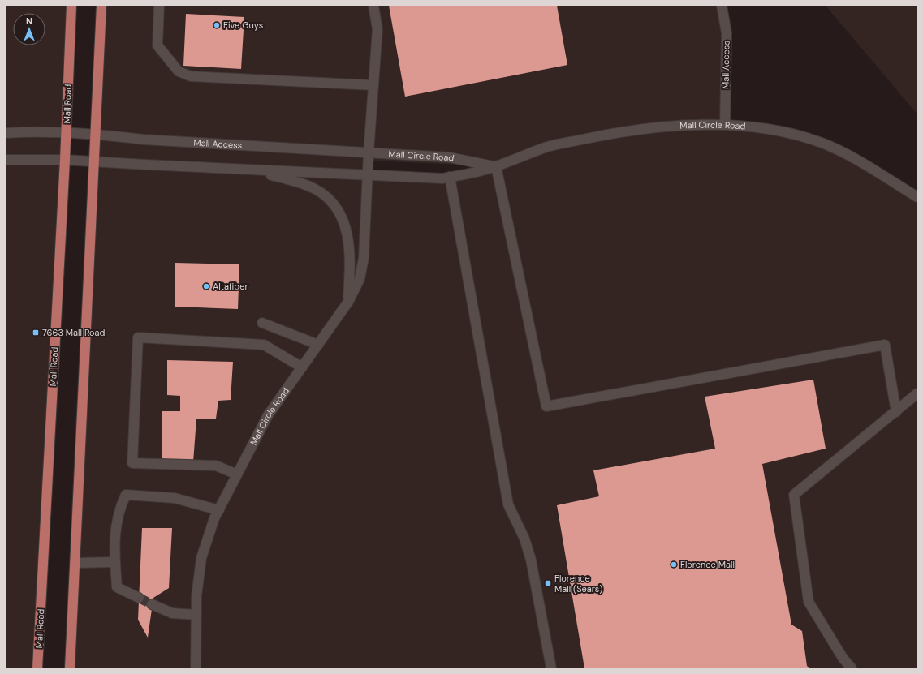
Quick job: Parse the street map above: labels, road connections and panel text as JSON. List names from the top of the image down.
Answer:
{
  "streets": {
    "main road": ["Mall Road"],
    "street": ["Mall Access", "Mall Circle Road"]
  },
  "crossings": [
    ["Mall Access", "Mall Road"],
    ["Mall Access", "Mall Circle Road"]
  ],
  "places": {
    "other": ["Five Guys", "Altafiber", "Florence Mall"],
    "transit": ["7663 Mall Road", "Florence Mall (Sears)"]
  },
  "north": "top"
}
